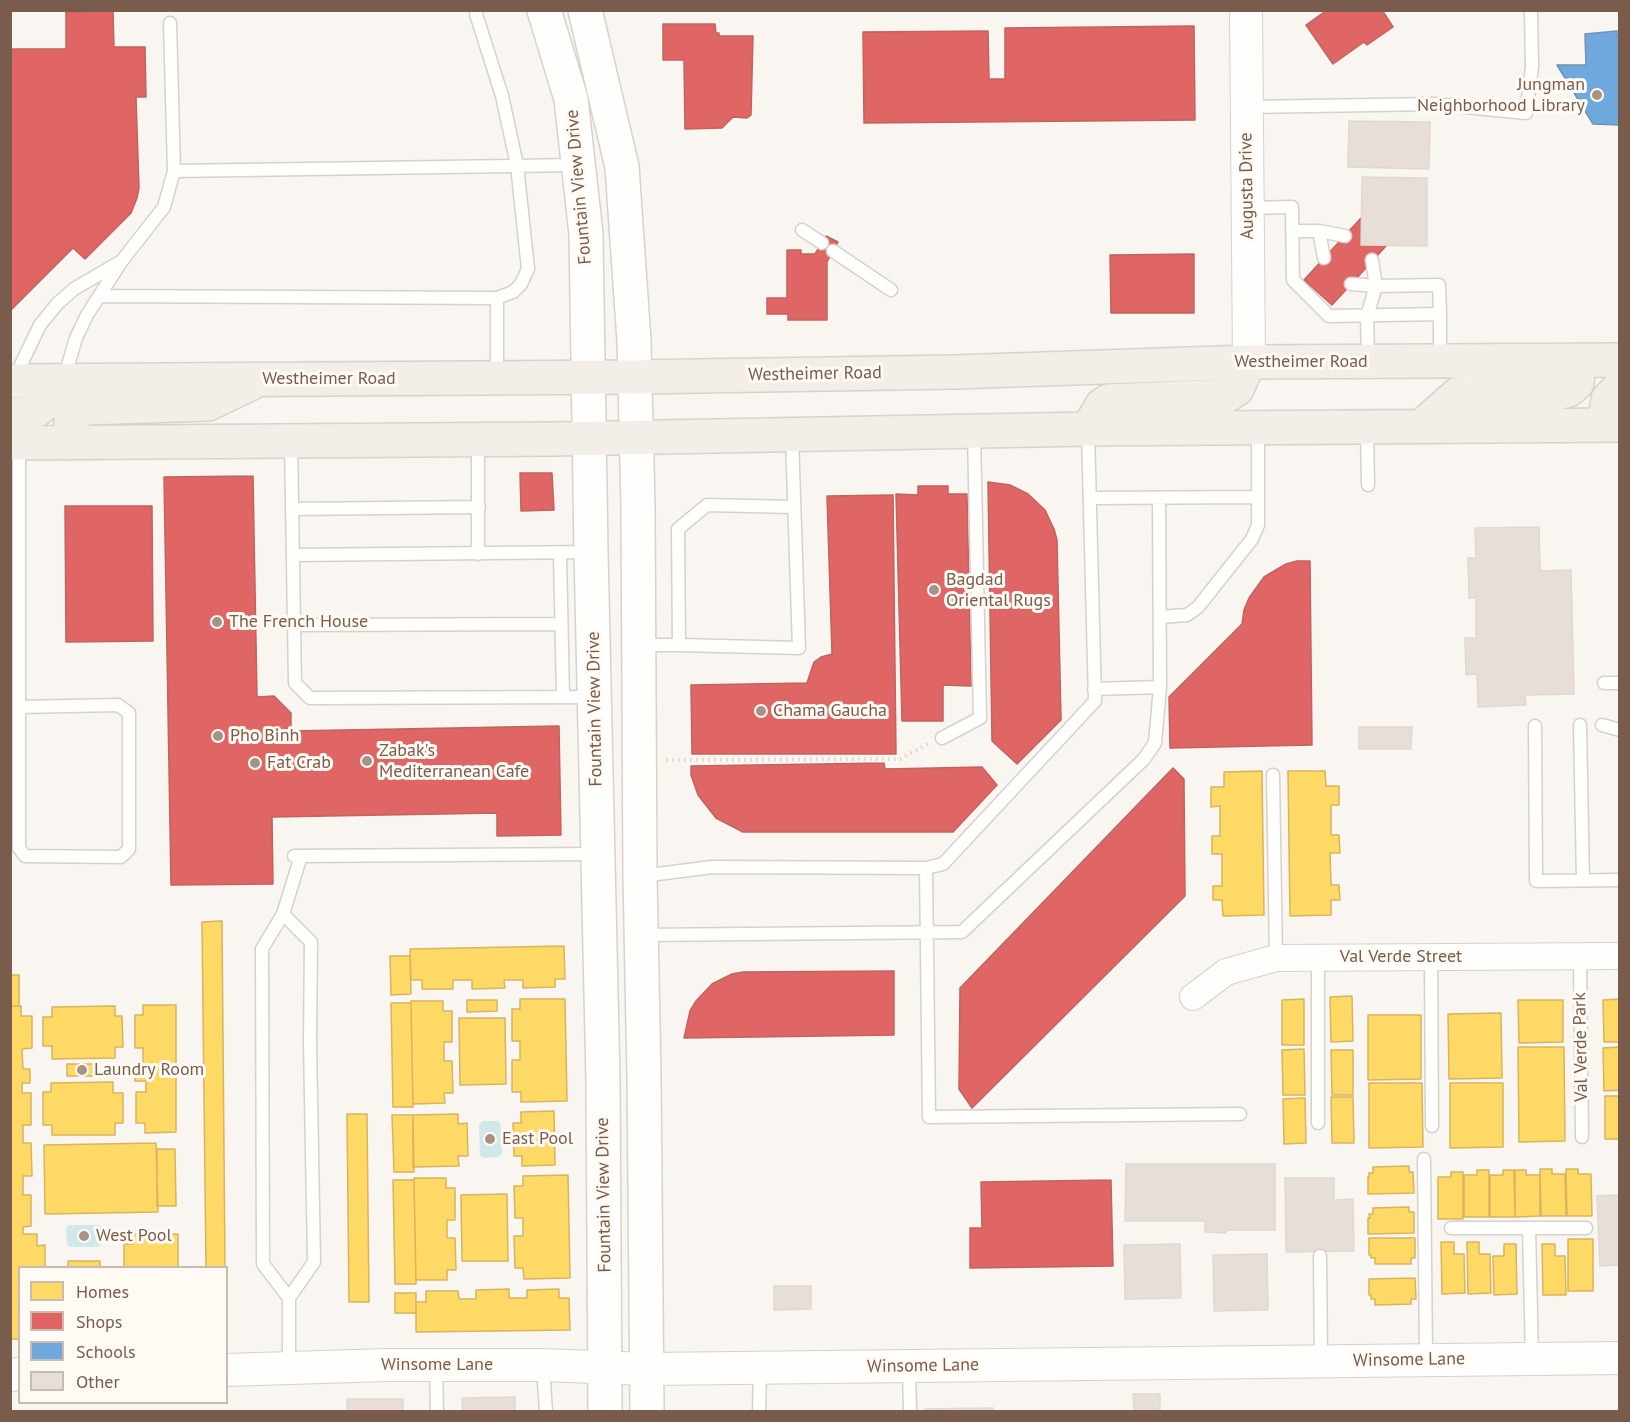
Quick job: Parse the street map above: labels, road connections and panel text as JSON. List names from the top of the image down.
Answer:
{
  "streets": {
    "main road": ["Fountain View Drive", "Westheimer Road"],
    "street": ["Augusta Drive", "Val Verde Street", "Winsome Lane"],
    "lane": ["Val Verde Park"]
  },
  "crossings": [
    ["Augusta Drive", "Westheimer Road"],
    ["Fountain View Drive", "Westheimer Road"],
    ["Fountain View Drive", "Winsome Lane"],
    ["Val Verde Street", "Val Verde Park"]
  ],
  "places": [
    "Jungman Neighborhood Library",
    "Bagdad Oriental Rugs",
    "The French House",
    "Chama Gaucha",
    "Pho Binh",
    "Zabak's Mediterranean Cafe",
    "Fat Crab",
    "Laundry Room",
    "East Pool",
    "West Pool"
  ],
  "legend": [
    "Homes",
    "Shops",
    "Schools",
    "Other"
  ]
}
